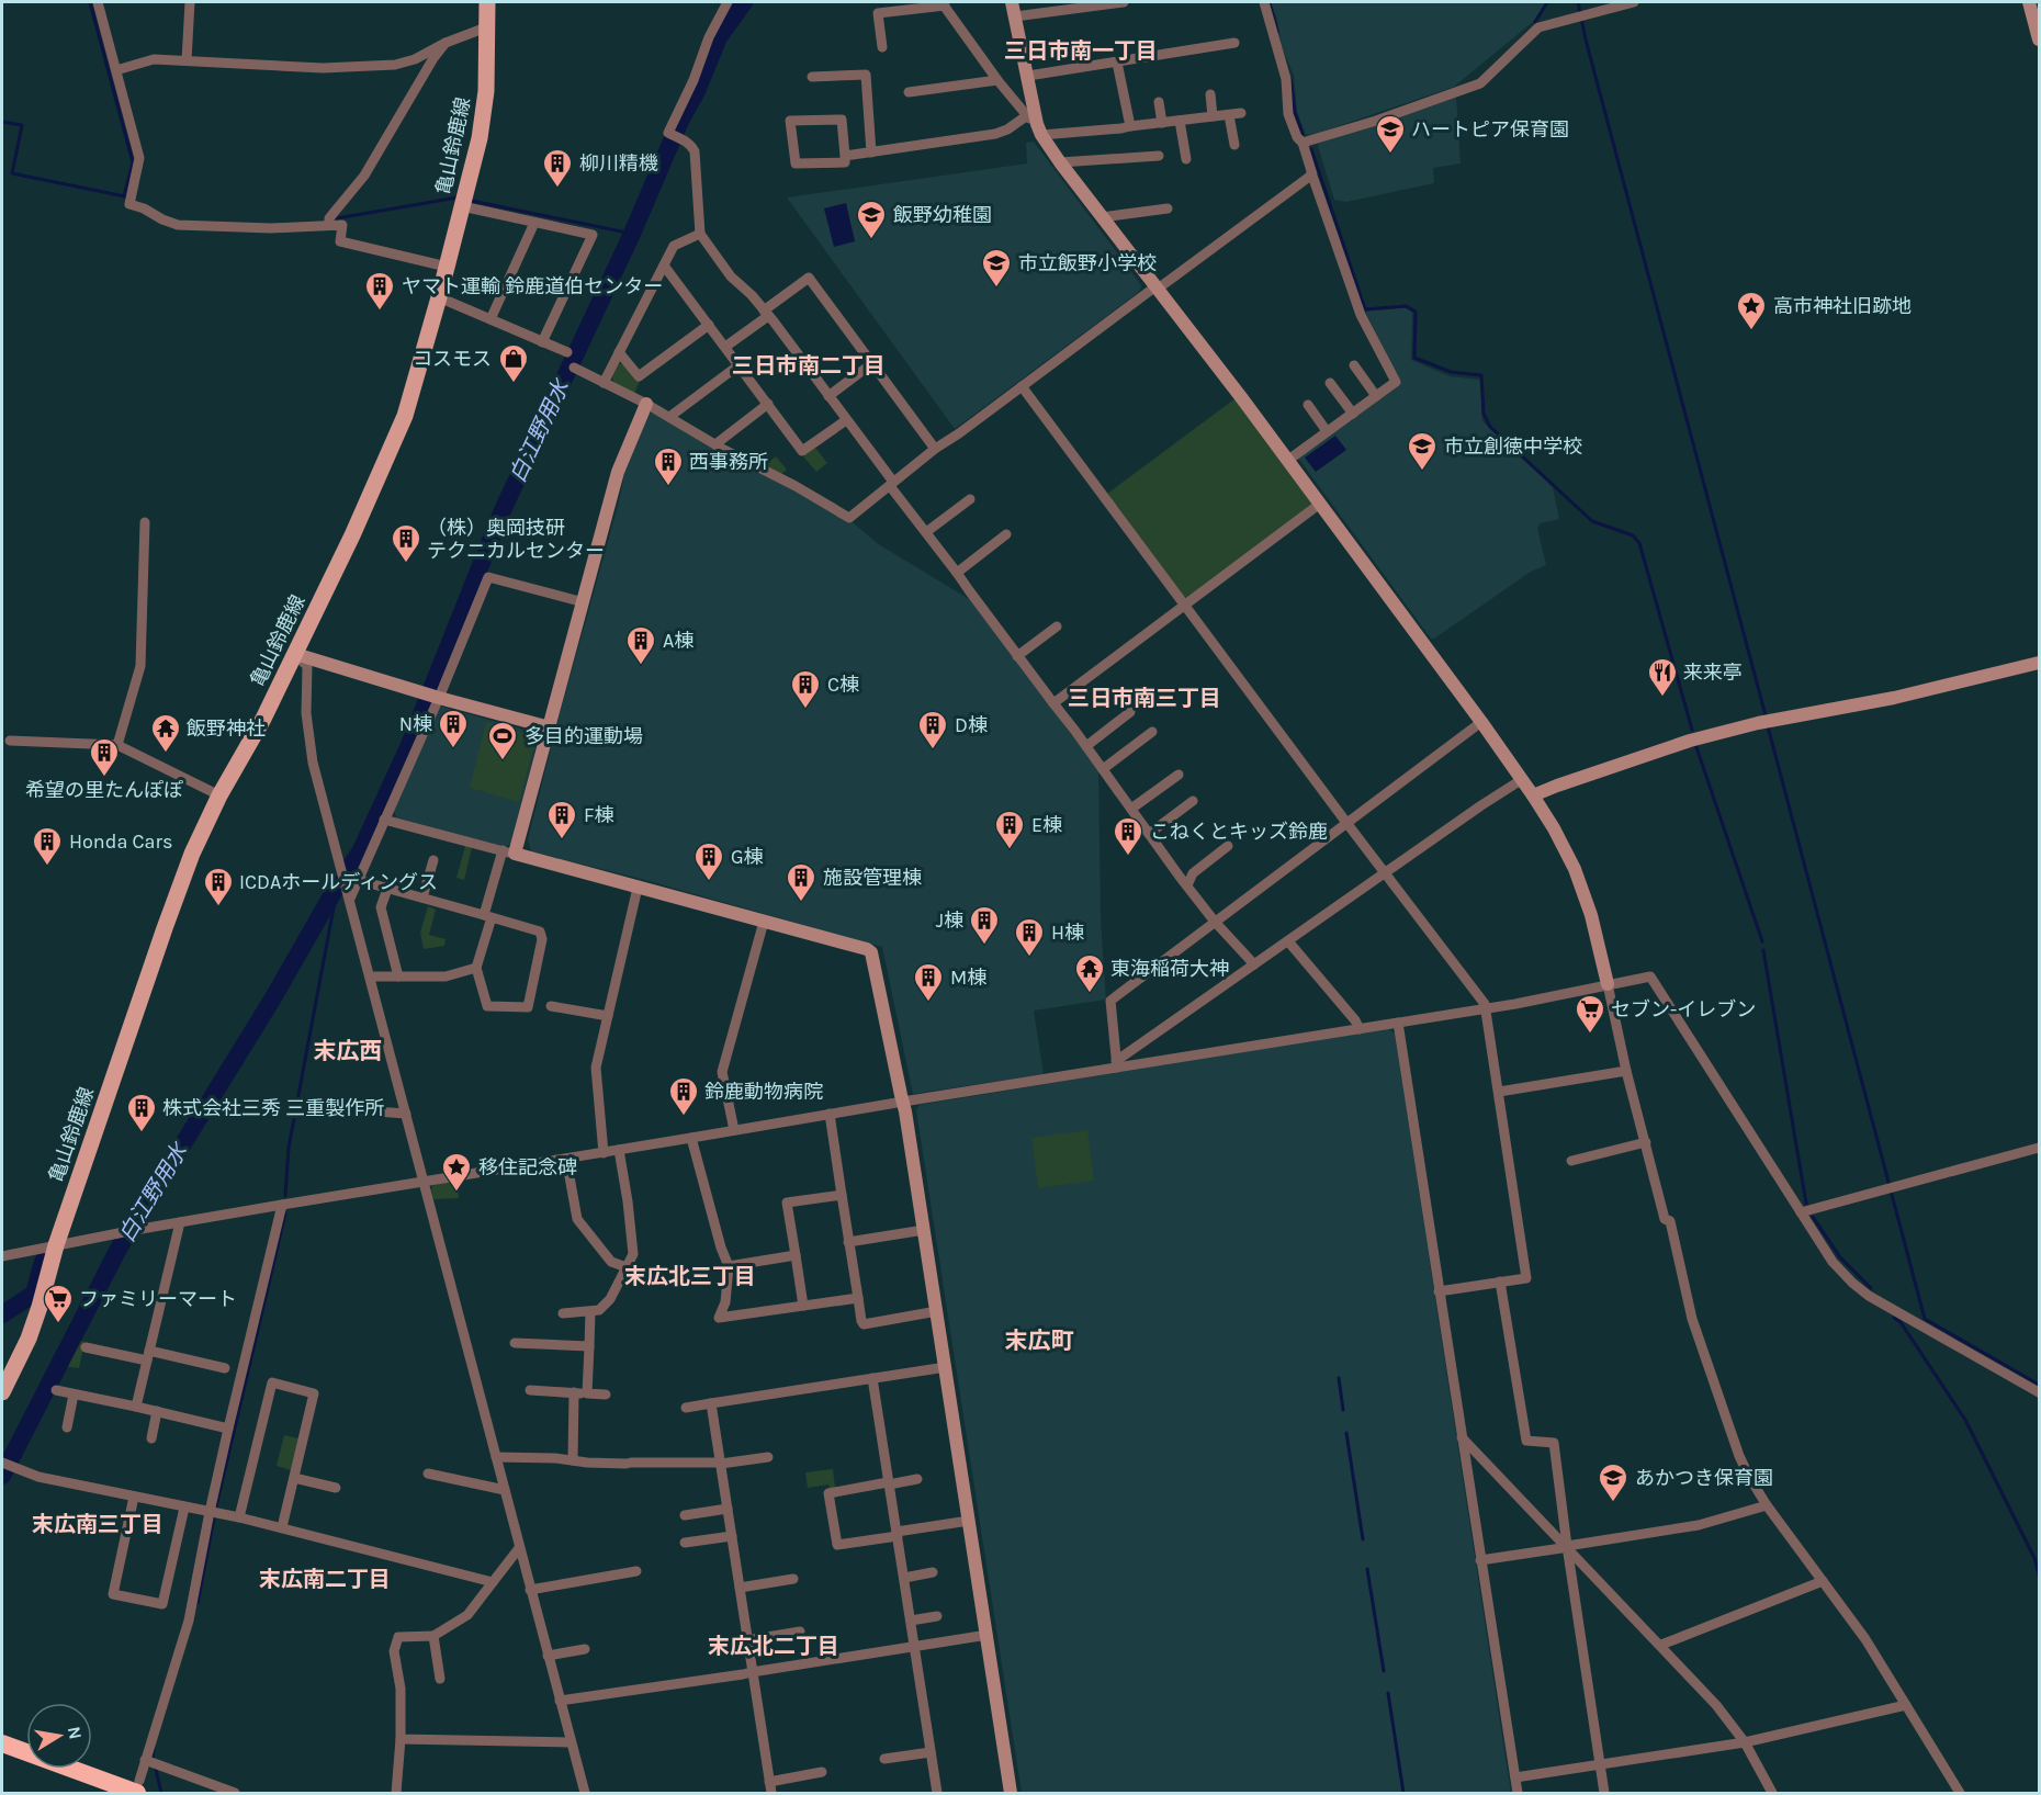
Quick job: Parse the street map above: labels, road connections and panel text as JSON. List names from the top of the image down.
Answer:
{
  "streets": {
    "main road": ["亀山鈴鹿線"]
  },
  "districts": [
    "三日市南一丁目",
    "三日市南二丁目",
    "三日市南三丁目",
    "末広西",
    "末広北三丁目",
    "末広町",
    "末広南三丁目",
    "末広南二丁目",
    "末広北二丁目"
  ],
  "water": ["白江野用水"],
  "places": {
    "school or university": [
      "ハートピア保育園",
      "飯野幼稚園",
      "市立飯野小学校",
      "市立創徳中学校",
      "あかつき保育園"
    ],
    "building": [
      "柳川精機",
      "ヤマト運輸 鈴鹿道伯センター",
      "西事務所",
      "（株）奥岡技研 テクニカルセンター",
      "A棟",
      "C棟",
      "N棟",
      "D棟",
      "希望の里たんぽぽ",
      "F棟",
      "E棟",
      "こねくとキッズ鈴鹿",
      "Honda Cars",
      "G棟",
      "施設管理棟",
      "ICDAホールディングス",
      "J棟",
      "H棟",
      "M棟",
      "鈴鹿動物病院",
      "株式会社三秀 三重製作所"
    ],
    "place": ["高市神社旧跡地", "移住記念碑"],
    "shop": ["コスモス"],
    "restaurant": ["来来亭"],
    "temple": ["飯野神社", "東海稲荷大神"],
    "sports": ["多目的運動場"],
    "supermarket": ["セブン-イレブン", "ファミリーマート"]
  },
  "north": "right"
}
